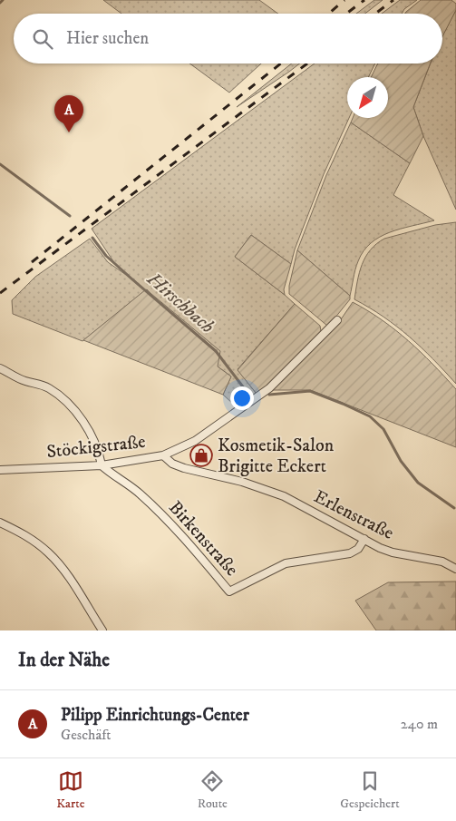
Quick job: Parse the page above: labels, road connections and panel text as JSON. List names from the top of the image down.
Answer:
{
  "streets": {
    "street": ["Stöckigstraße", "Erlenstraße", "Birkenstraße"]
  },
  "crossings": [
    ["Stöckigstraße", "Erlenstraße"],
    ["Stöckigstraße", "Birkenstraße"],
    ["Erlenstraße", "Birkenstraße"]
  ],
  "water": ["Hirschbach"],
  "places": {
    "shop": ["Kosmetik-Salon Brigitte Eckert"]
  },
  "north": "bottom left",
  "page": {
    "search": "Hier suchen",
    "pins": "A",
    "heading": "In der Nähe",
    "list": [
      {
        "mark": "A",
        "name": "Pilipp Einrichtungs-Center",
        "note": "Geschäft",
        "value": "240 m"
      }
    ],
    "nav": ["Karte", "Route", "Gespeichert"]
  }
}
